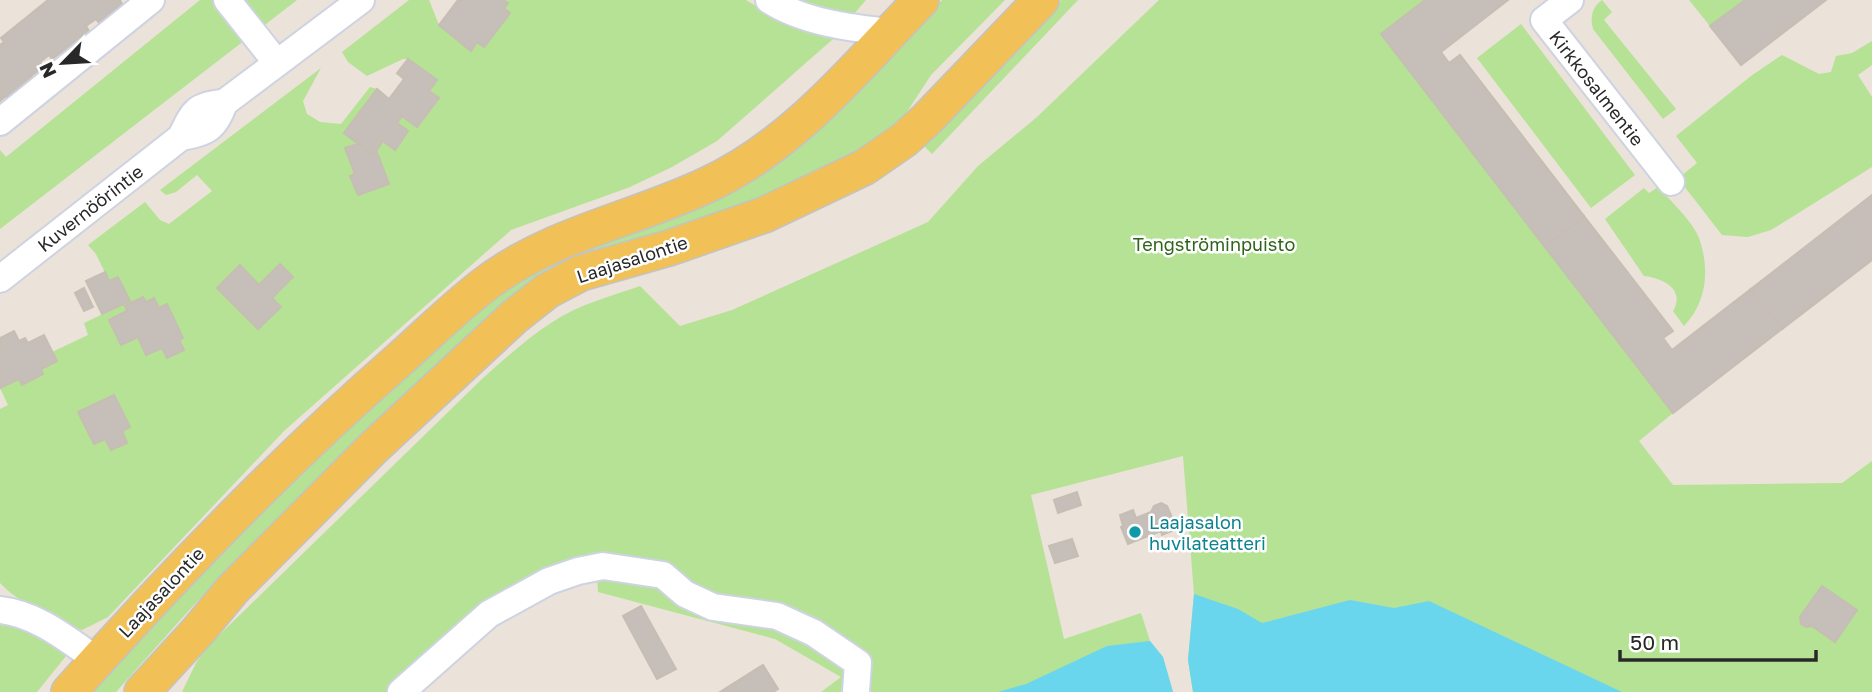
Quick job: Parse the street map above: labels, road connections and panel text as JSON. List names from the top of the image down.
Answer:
{
  "streets": {
    "main road": ["Laajasalontie"],
    "street": ["Kirkkosalmentie", "Kuvernöörintie"]
  },
  "parks": ["Tengströminpuisto"],
  "places": ["Laajasalon huvilateatteri"],
  "scale_bar": "50 m",
  "north": "bottom left"
}
